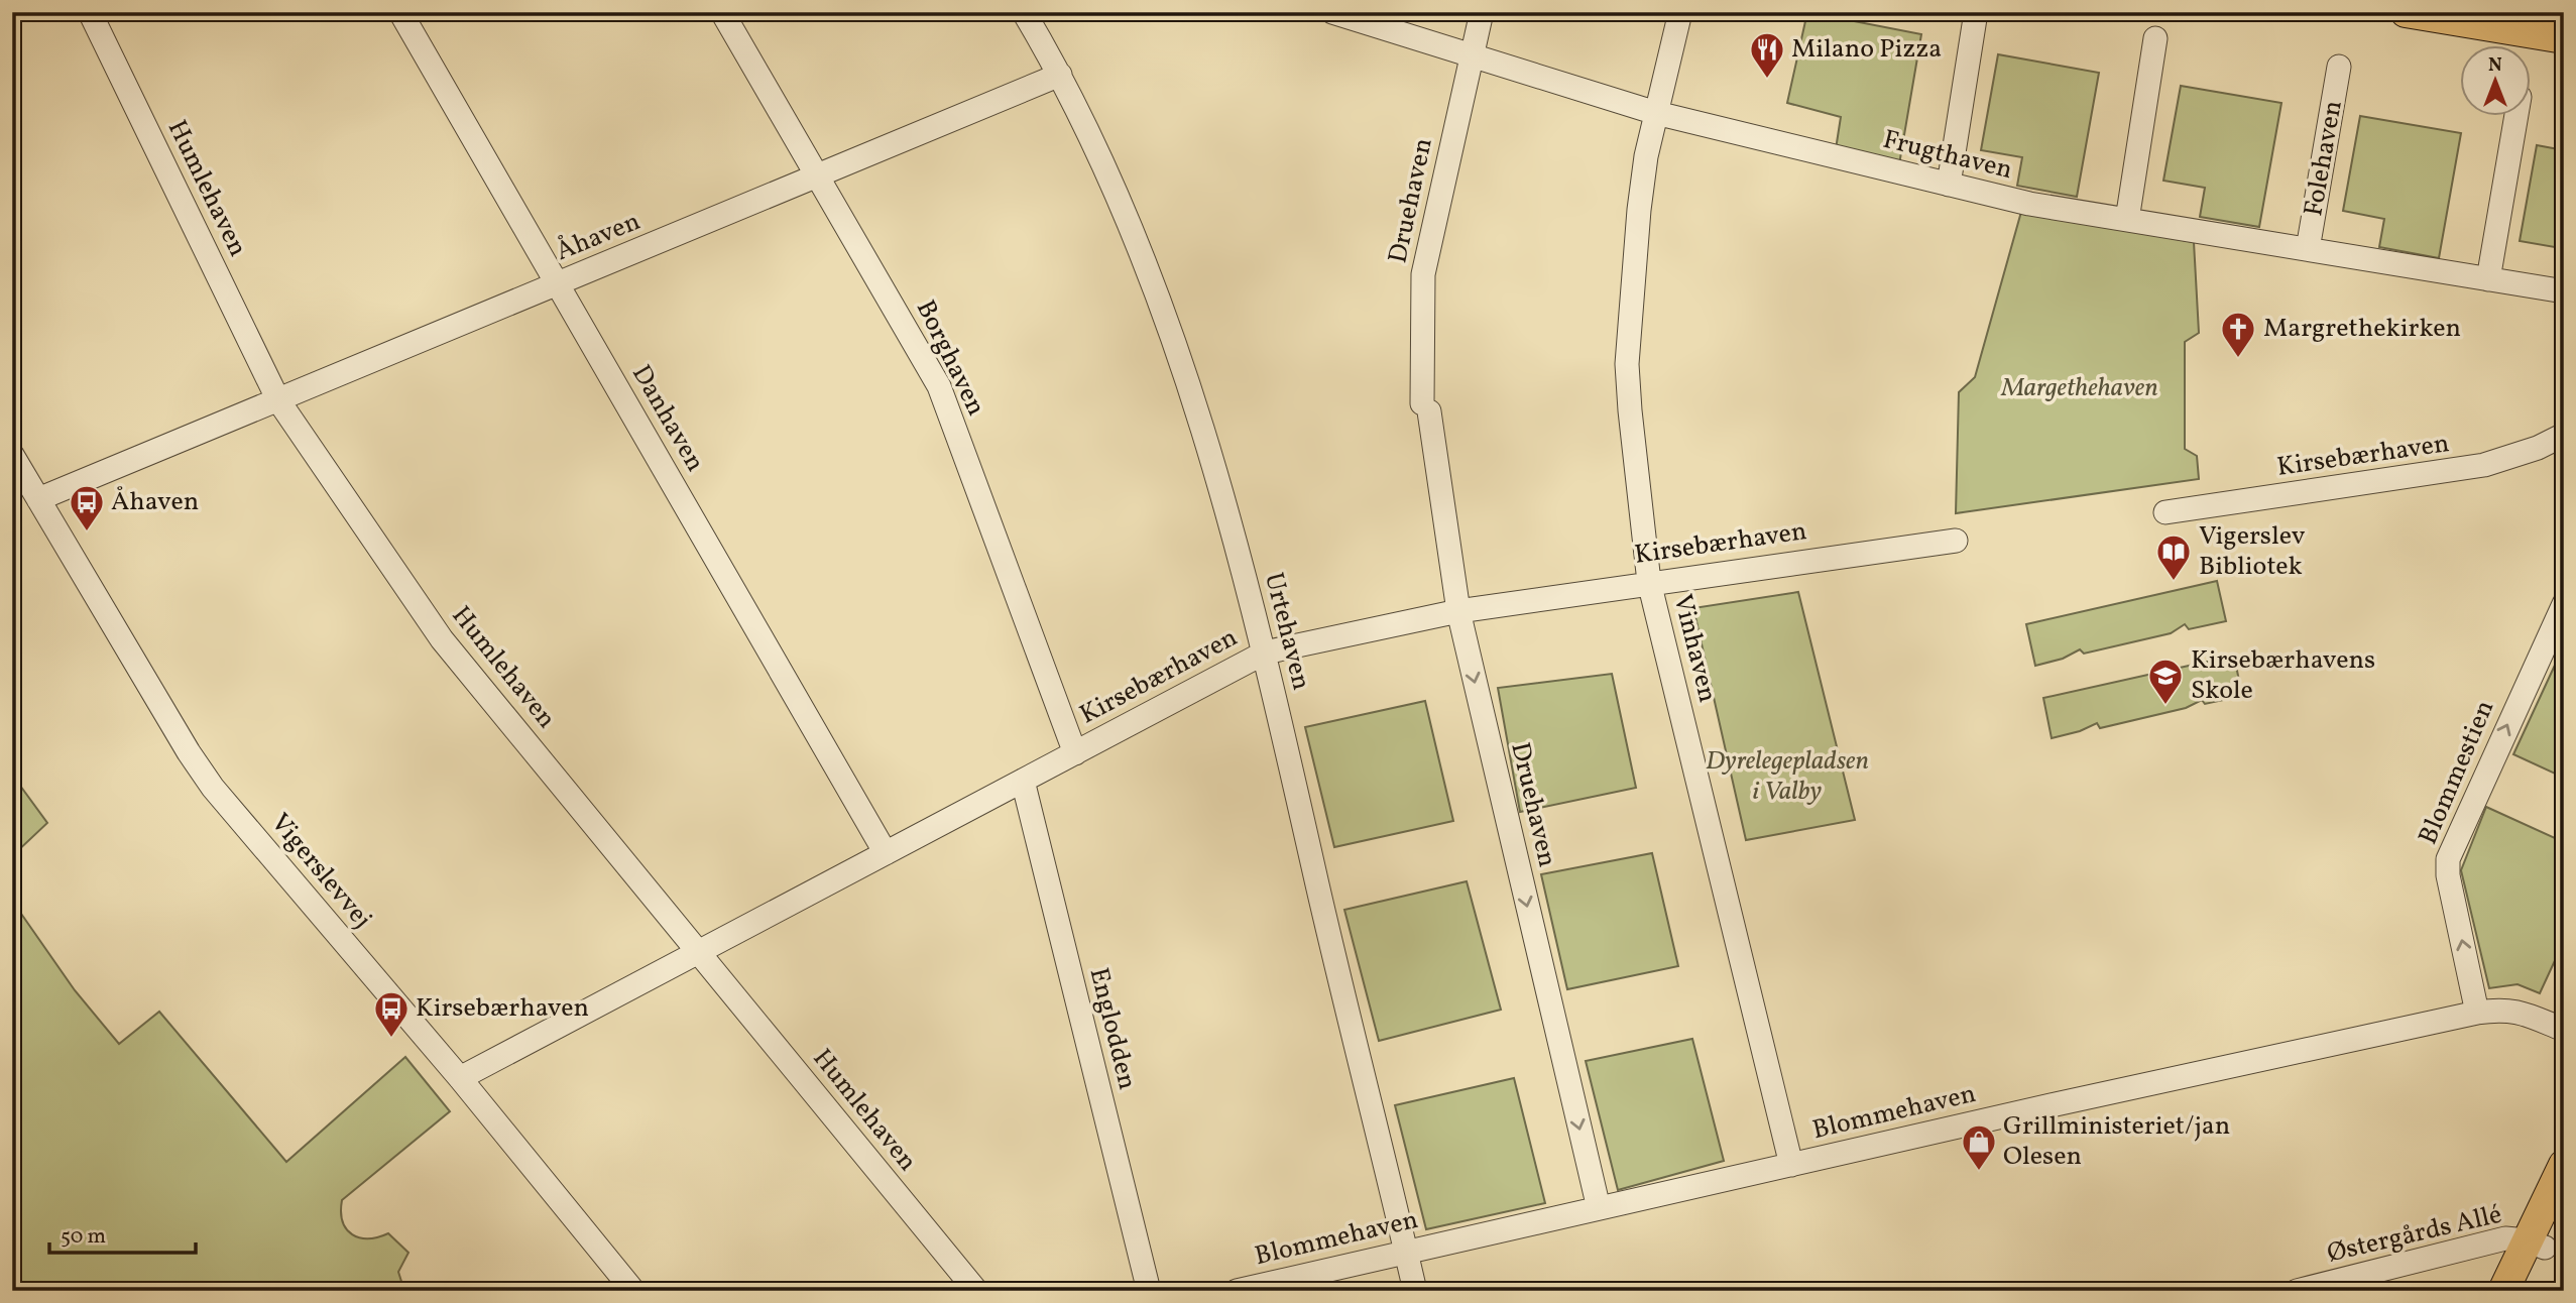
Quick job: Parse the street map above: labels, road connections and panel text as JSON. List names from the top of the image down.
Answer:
{
  "streets": {
    "street": [
      "Frugthaven",
      "Folehaven",
      "Humlehaven",
      "Druehaven",
      "Åhaven",
      "Borghaven",
      "Danhaven",
      "Kirsebærhaven",
      "Urtehaven",
      "Vinhaven",
      "Blommestien",
      "Vigerslevvej",
      "Englodden",
      "Blommehaven",
      "Østergårds Allé"
    ]
  },
  "crossings": [
    ["Frugthaven", "Folehaven"],
    ["Frugthaven", "Druehaven"],
    ["Frugthaven", "Vinhaven"],
    ["Humlehaven", "Åhaven"],
    ["Humlehaven", "Kirsebærhaven"],
    ["Druehaven", "Kirsebærhaven"],
    ["Druehaven", "Blommehaven"],
    ["Åhaven", "Borghaven"],
    ["Åhaven", "Danhaven"],
    ["Åhaven", "Urtehaven"],
    ["Åhaven", "Vigerslevvej"],
    ["Borghaven", "Kirsebærhaven"],
    ["Danhaven", "Kirsebærhaven"],
    ["Kirsebærhaven", "Urtehaven"],
    ["Kirsebærhaven", "Vinhaven"],
    ["Kirsebærhaven", "Vigerslevvej"],
    ["Kirsebærhaven", "Englodden"],
    ["Urtehaven", "Blommehaven"],
    ["Vinhaven", "Blommehaven"],
    ["Blommestien", "Blommehaven"]
  ],
  "one_way": ["Druehaven", "Blommestien"],
  "parks": ["Margethehaven", "Dyrelegepladsen i Valby"],
  "places": {
    "restaurant": ["Milano Pizza"],
    "church": ["Margrethekirken"],
    "bus stop": ["Åhaven", "Kirsebærhaven"],
    "library": ["Vigerslev Bibliotek"],
    "school or university": ["Kirsebærhavens Skole"],
    "shop": ["Grillministeriet/jan Olesen"]
  },
  "scale_bar": "50 m",
  "north": "top"
}
